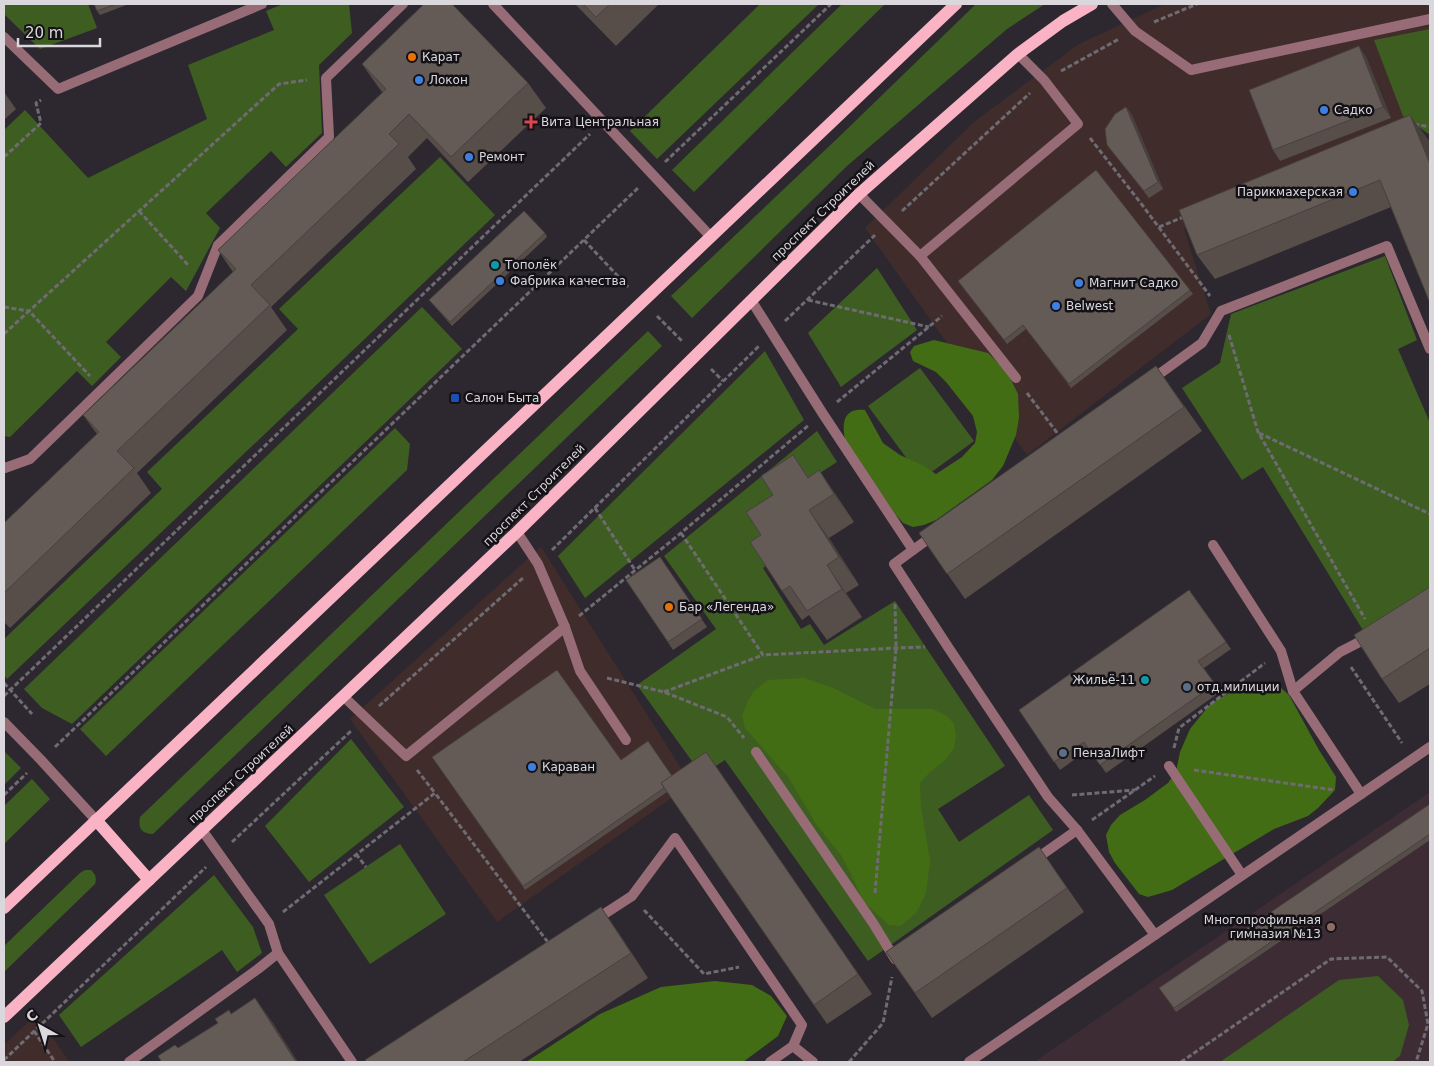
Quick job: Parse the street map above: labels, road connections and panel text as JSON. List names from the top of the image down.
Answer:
{
  "streets": {
    "main road": ["проспект Строителей"]
  },
  "places": {
    "other": [
      "Карат",
      "Локон",
      "Садко",
      "Ремонт",
      "Парикмахерская",
      "Тополёк",
      "Фабрика качества",
      "Магнит Садко",
      "Belwest",
      "Бар «Легенда»",
      "Жильё-11",
      "отд.милиции",
      "ПензаЛифт",
      "Караван",
      "Многопрофильная гимназия №13"
    ],
    "health": ["Вита Центральная"],
    "transit": ["Салон Быта"]
  },
  "scale_bar": "20 m",
  "north": "top left"
}
